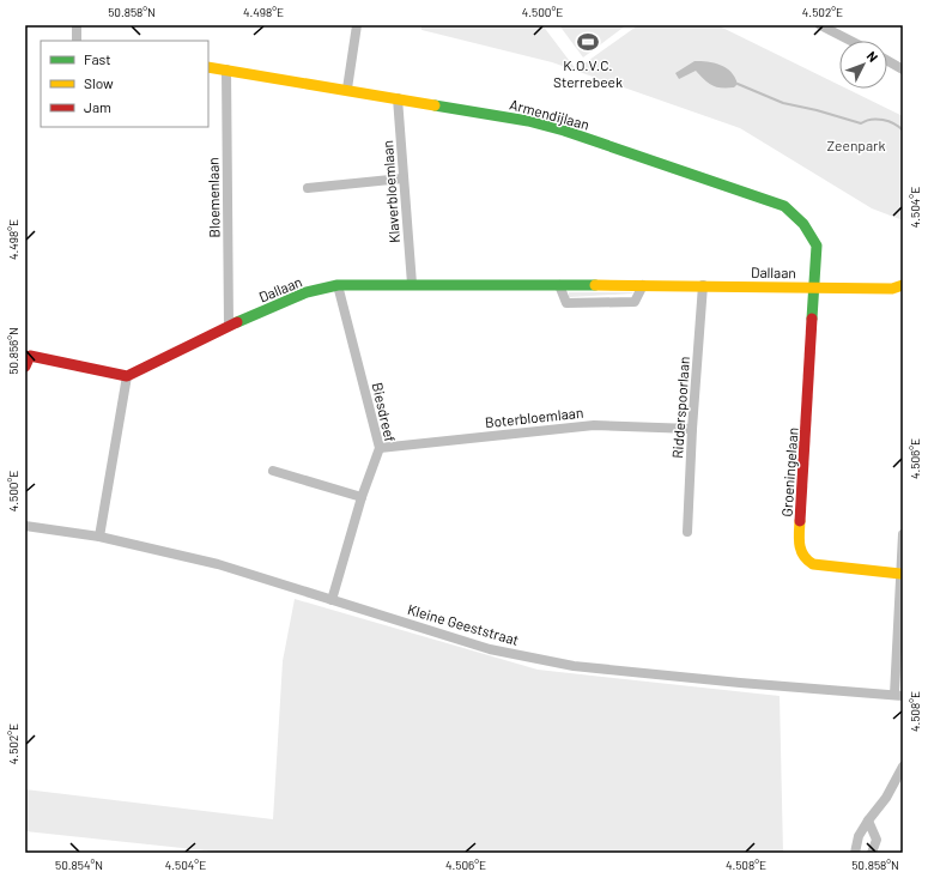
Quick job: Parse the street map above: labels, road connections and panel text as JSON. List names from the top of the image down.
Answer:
{
  "streets": {
    "street": [
      "Armendijlaan",
      "Klaverbloemlaan",
      "Bloemenlaan",
      "Dallaan",
      "Ridderspoorlaan",
      "Biesdreef",
      "Boterbloemlaan",
      "Groeningelaan",
      "Kleine Geeststraat"
    ]
  },
  "crossings": [
    ["Armendijlaan", "Klaverbloemlaan"],
    ["Armendijlaan", "Bloemenlaan"],
    ["Armendijlaan", "Dallaan"],
    ["Armendijlaan", "Groeningelaan"],
    ["Klaverbloemlaan", "Dallaan"],
    ["Bloemenlaan", "Dallaan"],
    ["Dallaan", "Ridderspoorlaan"],
    ["Dallaan", "Biesdreef"],
    ["Dallaan", "Groeningelaan"],
    ["Ridderspoorlaan", "Boterbloemlaan"],
    ["Biesdreef", "Boterbloemlaan"],
    ["Biesdreef", "Kleine Geeststraat"]
  ],
  "parks": ["Zeenpark"],
  "places": {
    "sports": ["K.O.V.C. Sterrebeek"]
  },
  "legend": ["Fast", "Slow", "Jam"],
  "north": "top right",
  "coordinates": [
    "50.858°N",
    "4.498°E",
    "4.500°E",
    "4.502°E",
    "4.504°E",
    "50.856°N",
    "4.506°E",
    "4.508°E",
    "50.854°N"
  ]
}
